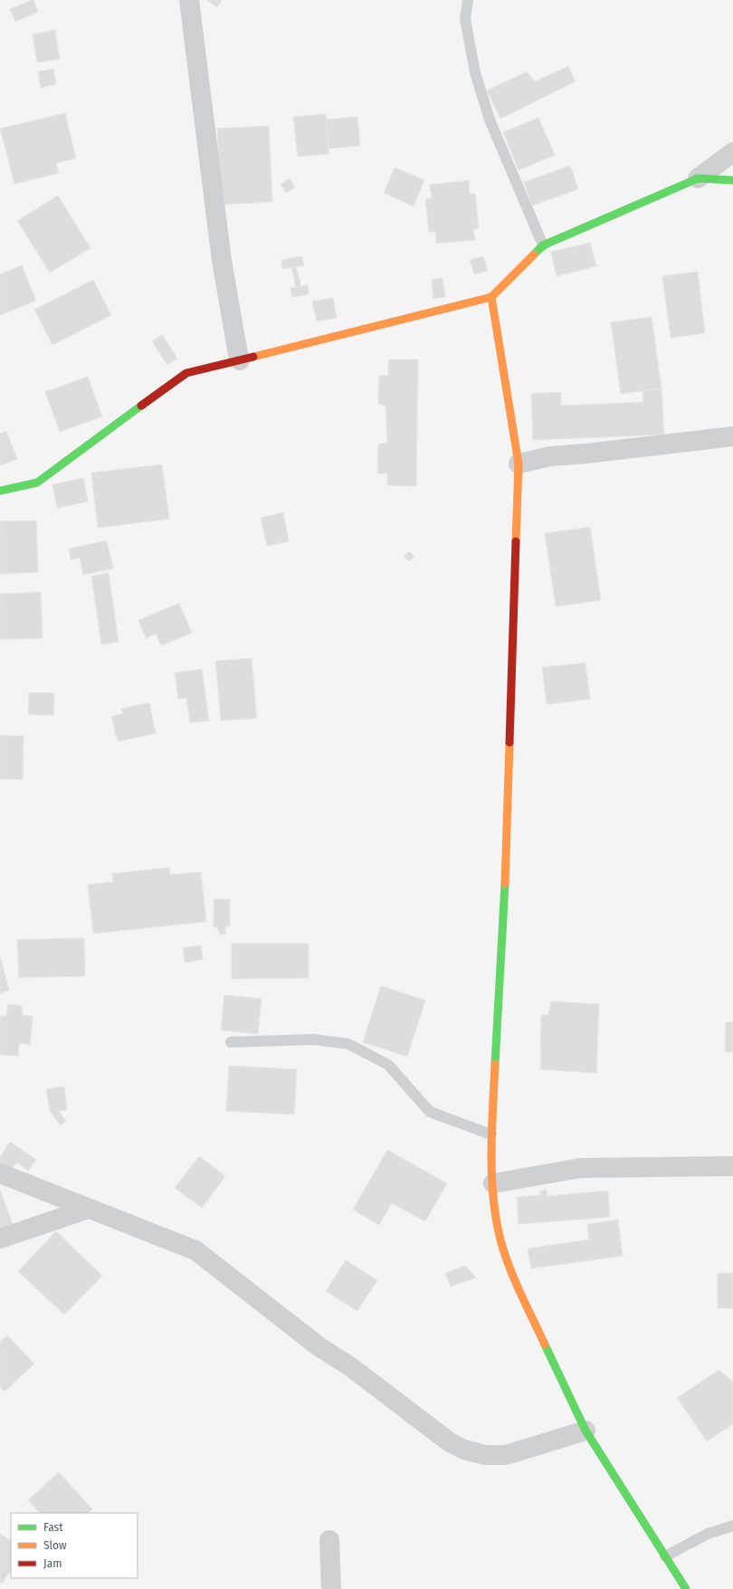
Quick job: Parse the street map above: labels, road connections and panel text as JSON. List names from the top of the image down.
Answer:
{
  "legend": ["Fast", "Slow", "Jam"]
}
